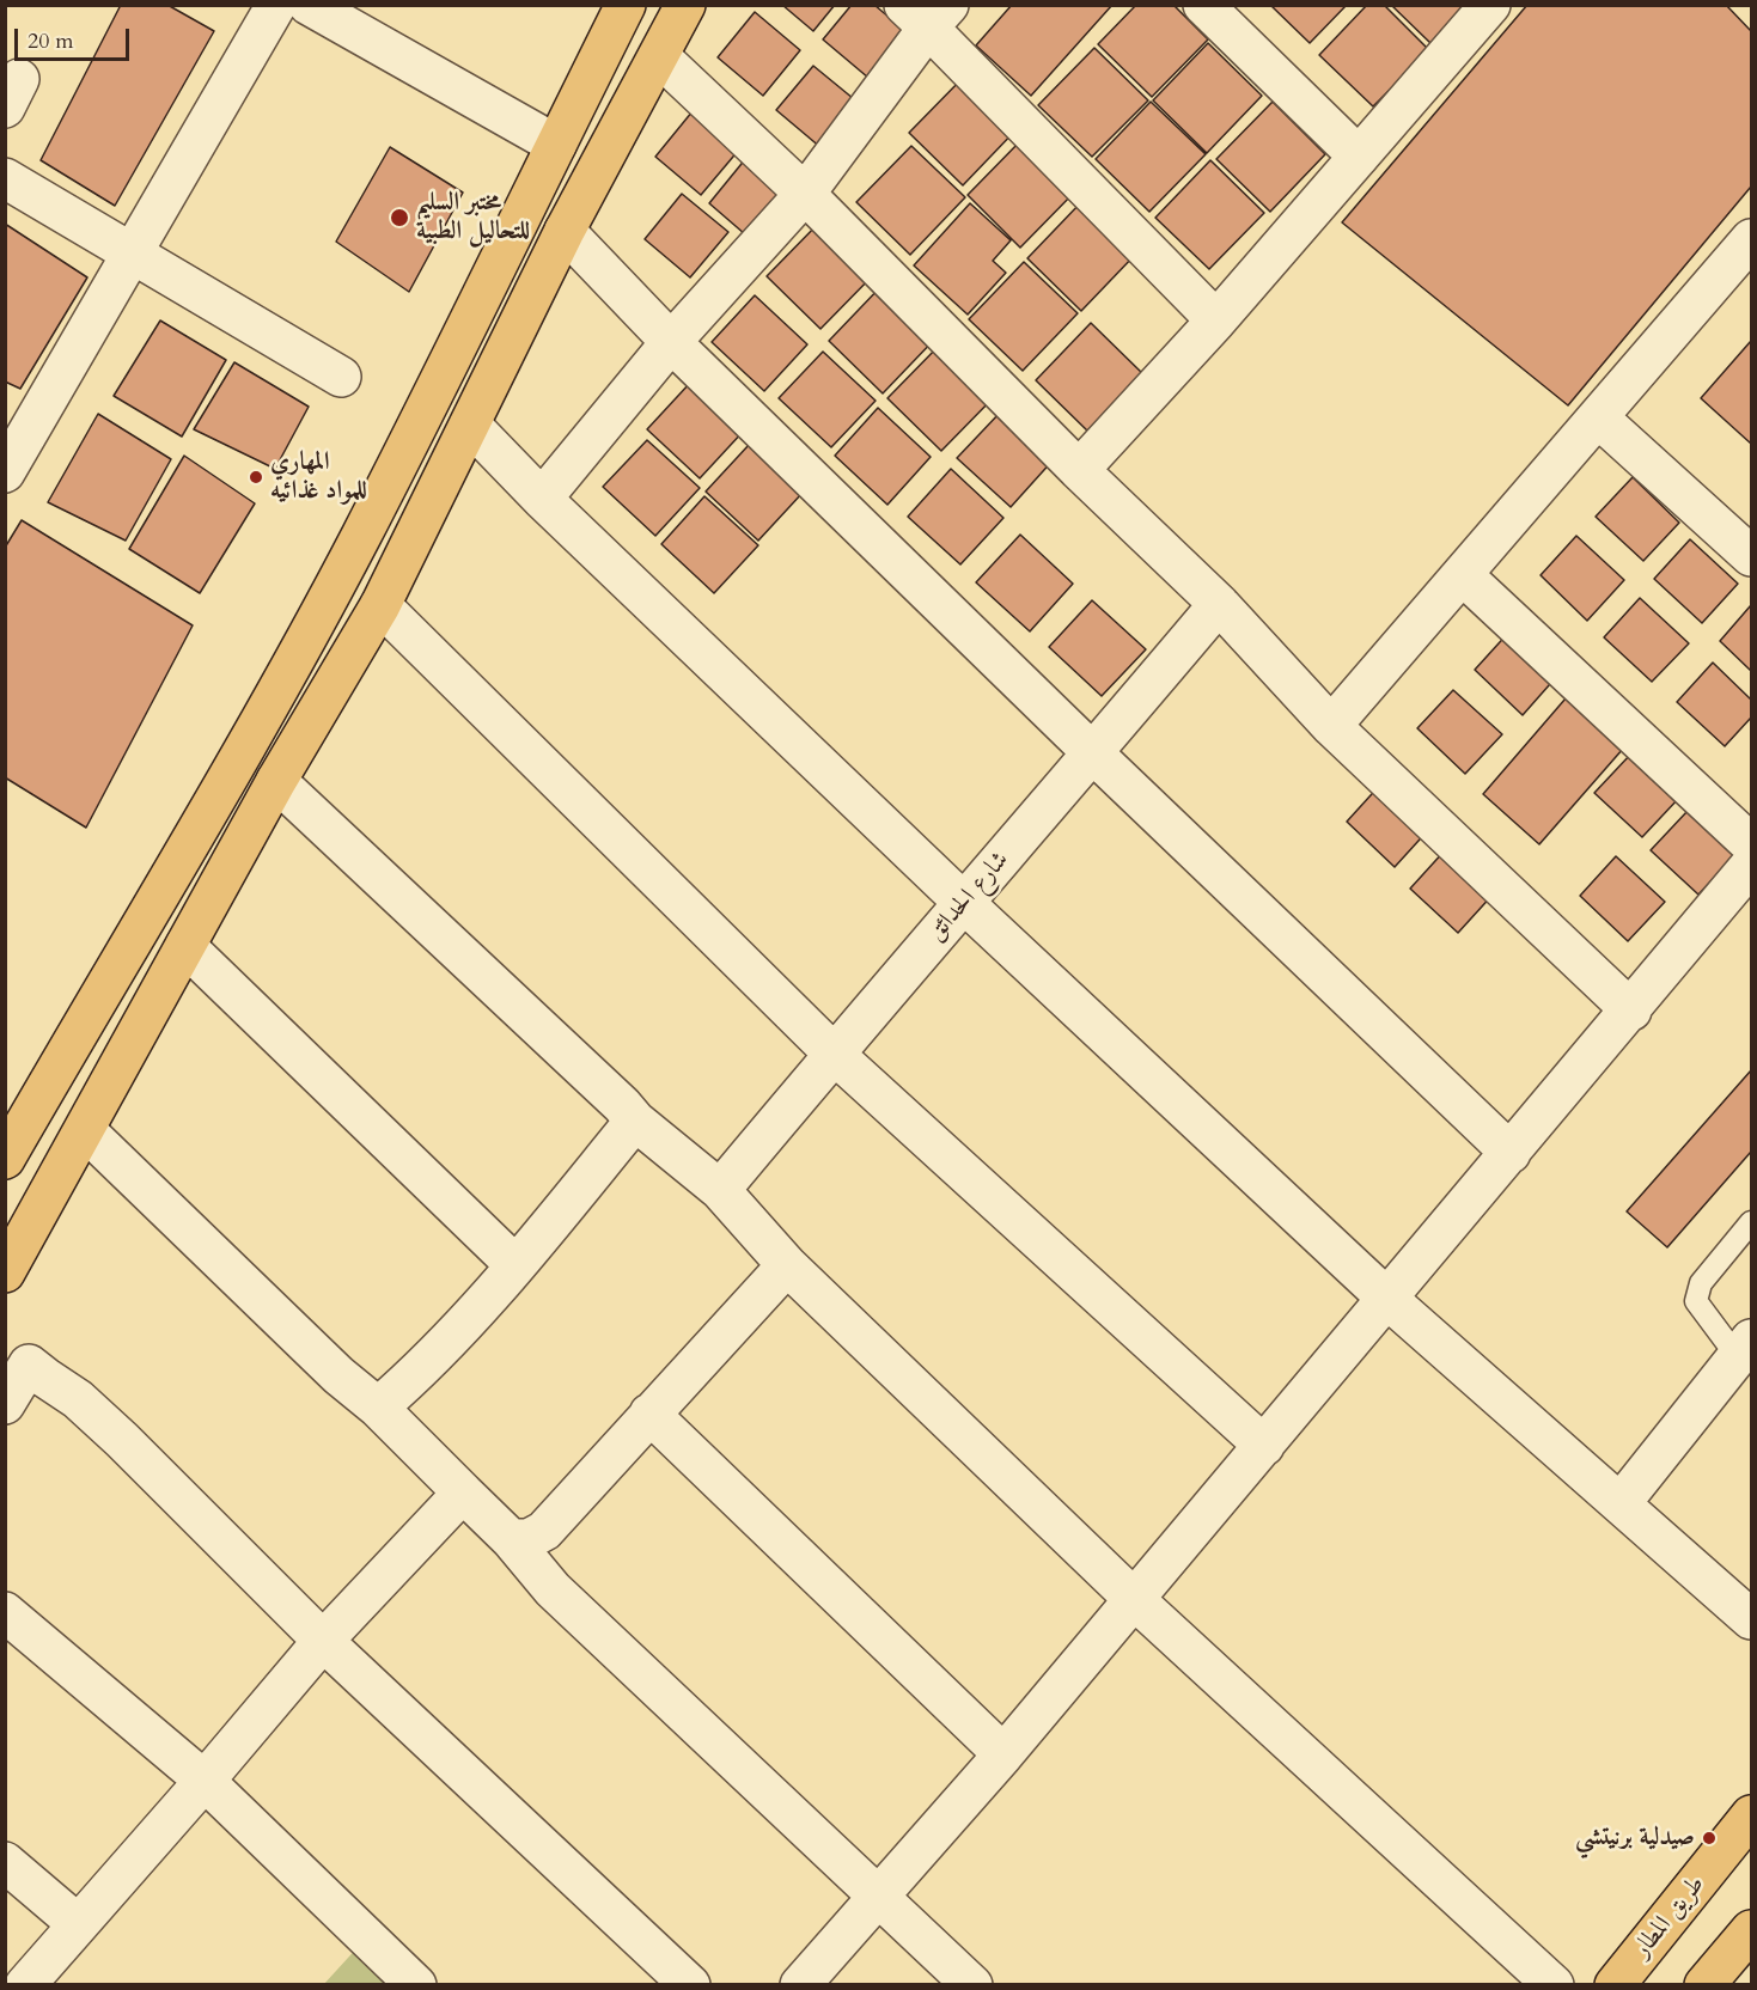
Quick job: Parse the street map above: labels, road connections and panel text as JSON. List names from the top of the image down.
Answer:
{
  "streets": {
    "main road": ["طريق المطار"],
    "street": ["شارع الحدائق"]
  },
  "places": ["مختبر السليم للتحاليل الطبية", "المهاري للمواد غذائيه", "صيدلية برنيتشي"],
  "scale_bar": "20 m"
}
